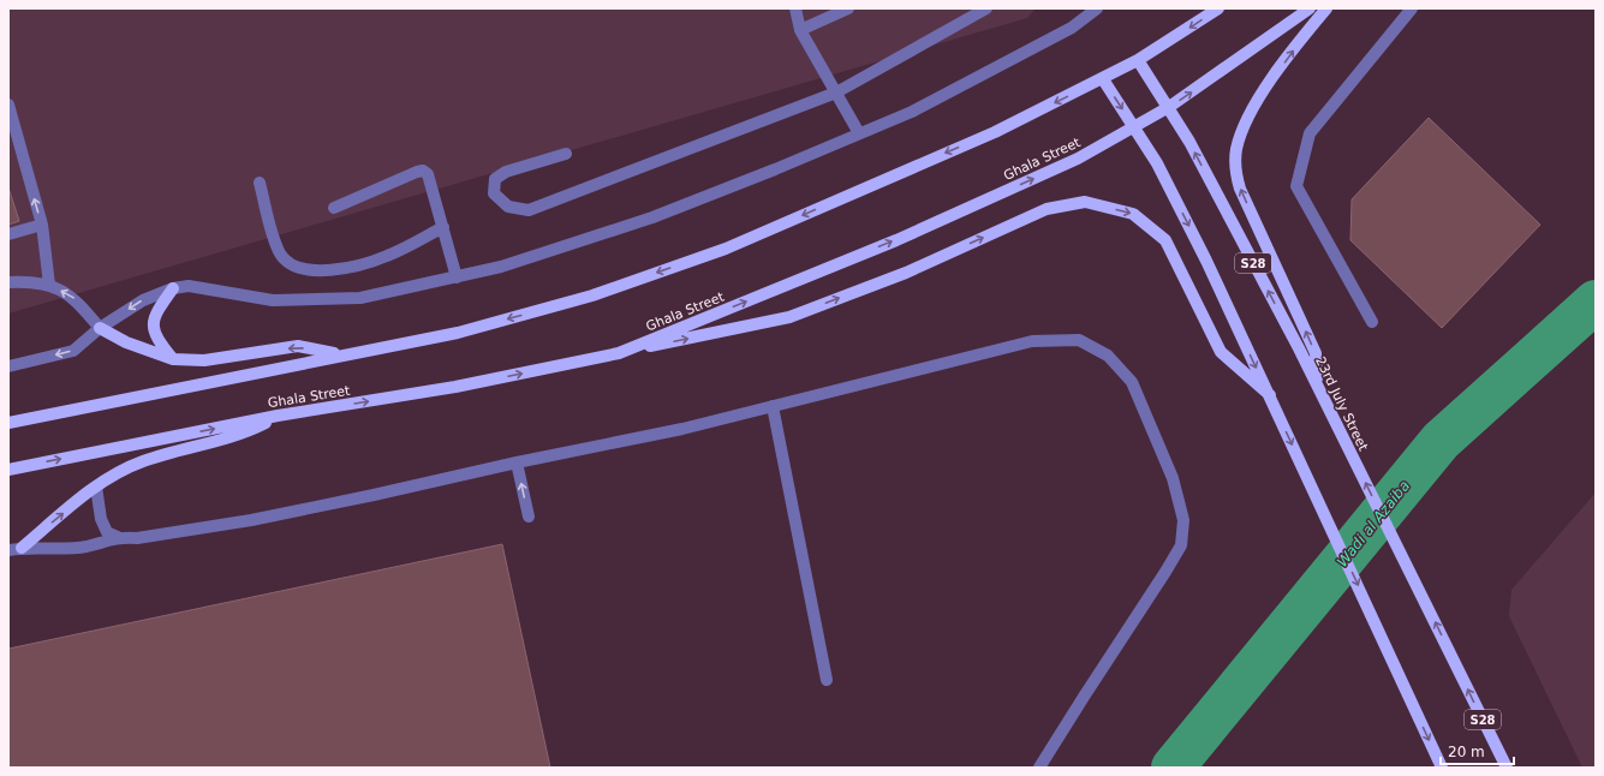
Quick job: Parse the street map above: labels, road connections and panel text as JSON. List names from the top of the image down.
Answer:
{
  "streets": {
    "main road": ["Ghala Street", "S28", "23rd July Street"]
  },
  "crossings": [
    ["Ghala Street", "23rd July Street"]
  ],
  "water": ["Wadi al Azaiba"],
  "scale_bar": "20 m"
}
